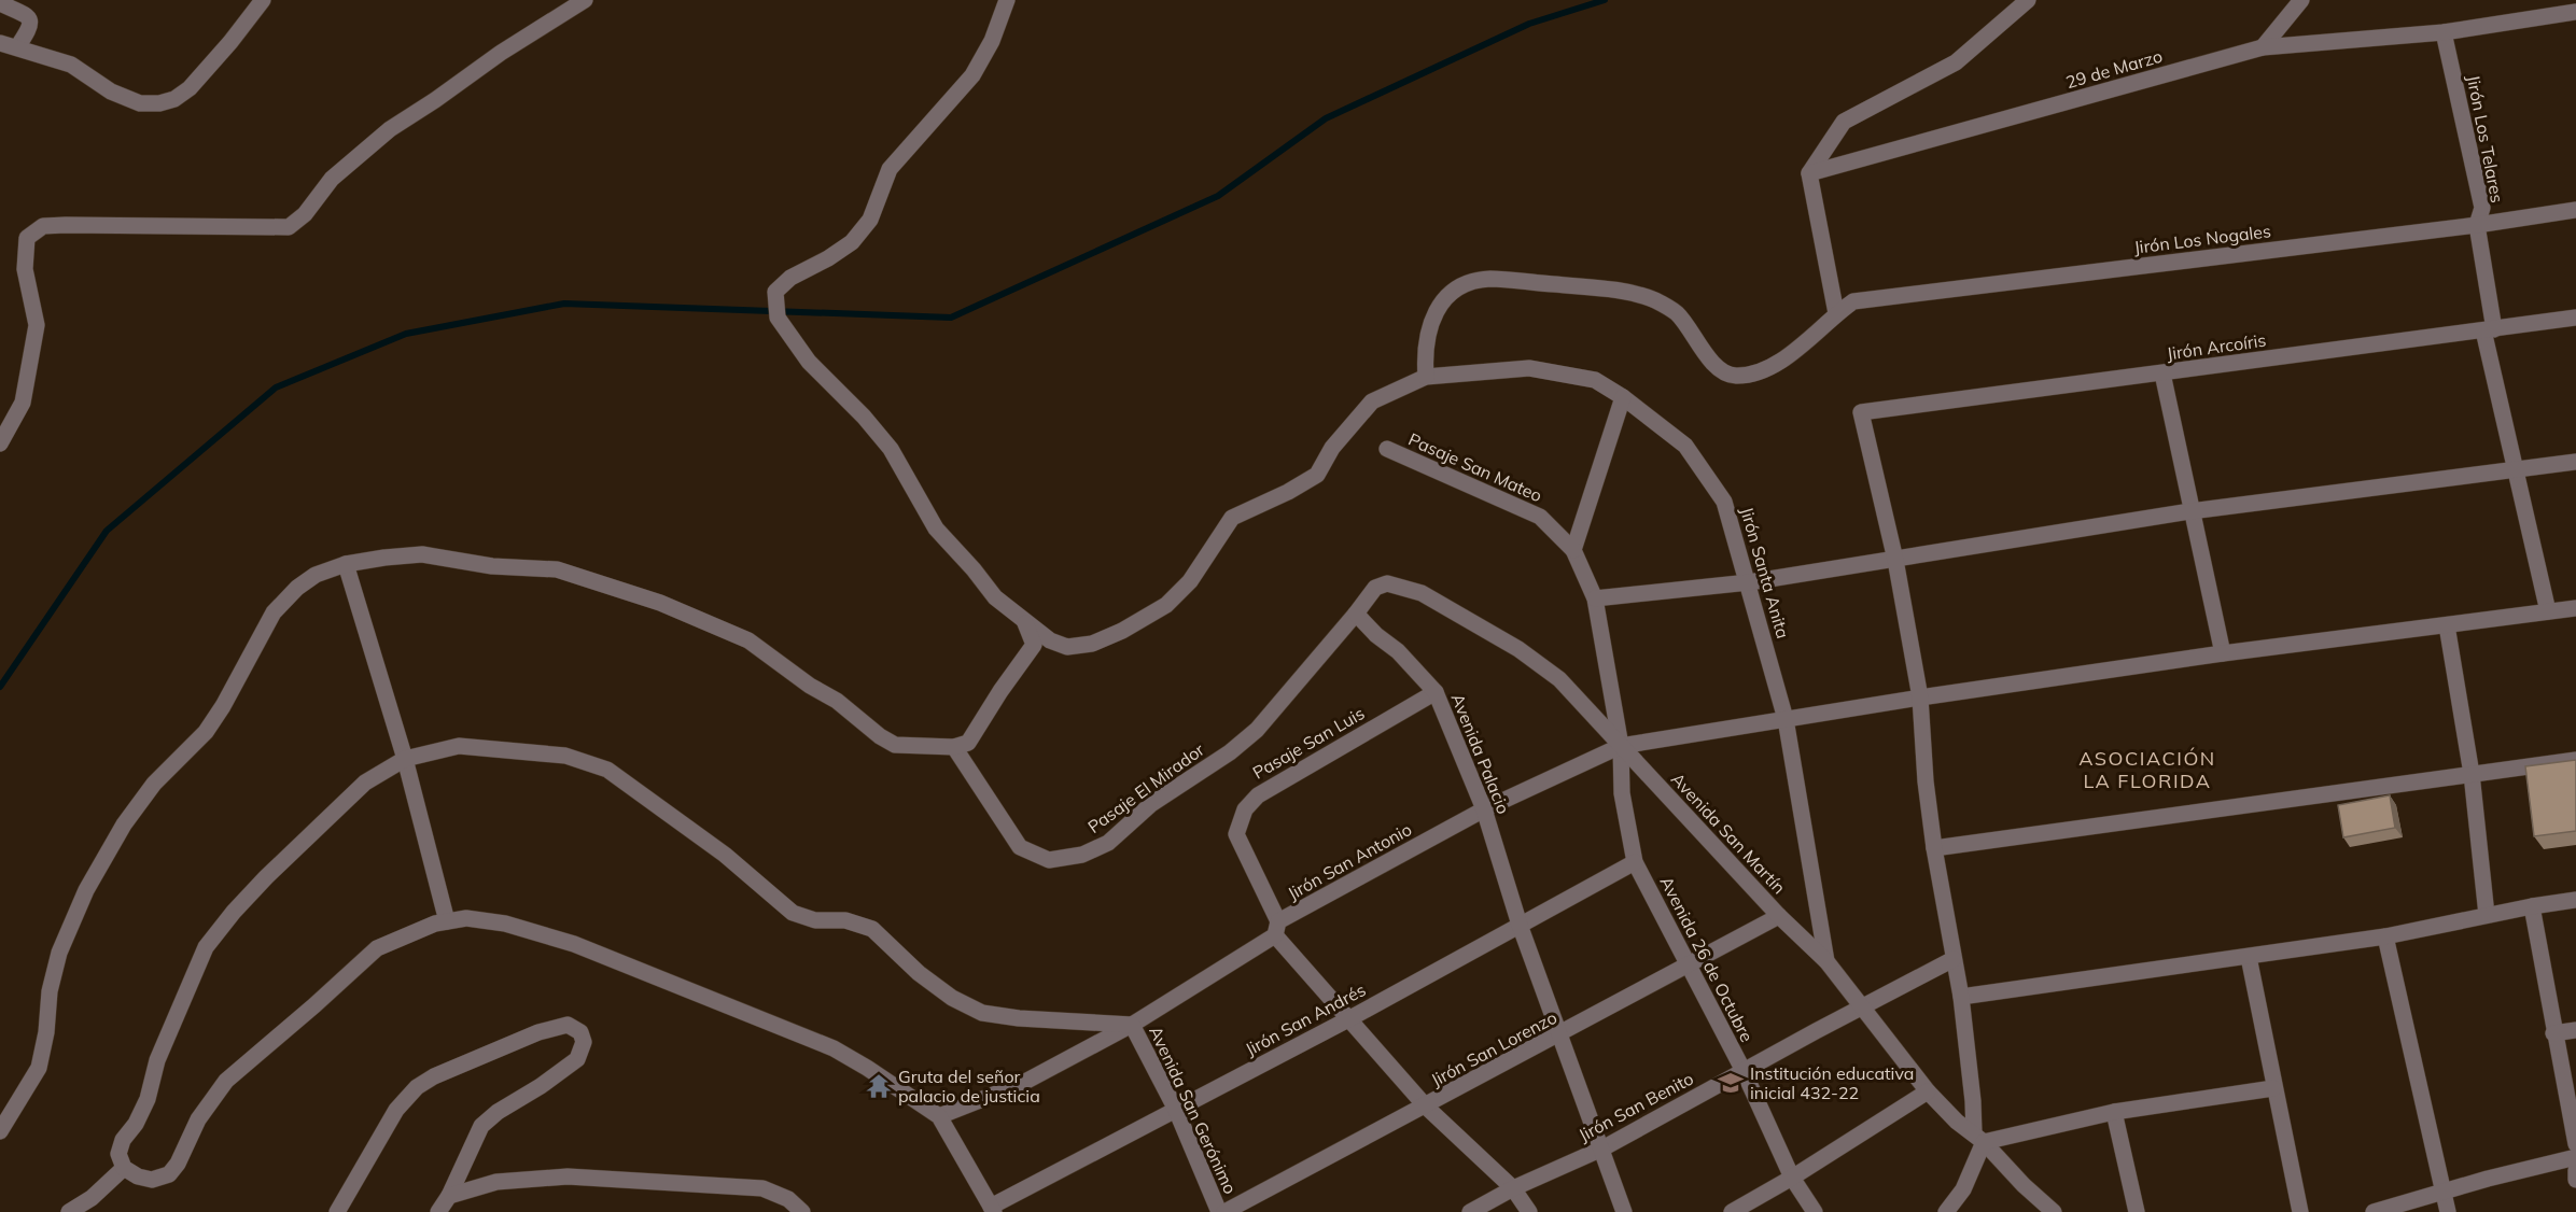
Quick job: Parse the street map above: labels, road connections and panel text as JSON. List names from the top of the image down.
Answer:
{
  "streets": {
    "street": [
      "29 de Marzo",
      "Jirón Los Telares",
      "Jirón Los Nogales",
      "Jirón Arcoíris",
      "Pasaje San Mateo",
      "Jirón Santa Anita",
      "Pasaje San Luis",
      "Avenida Palacio",
      "Pasaje El Mirador",
      "Avenida San Martín",
      "Jirón San Antonio",
      "Avenida 26 de Octubre",
      "Jirón San Andrés",
      "Jirón San Lorenzo",
      "Jirón San Benito",
      "Avenida San Gerónimo"
    ]
  },
  "crossings": [
    ["29 de Marzo", "Jirón Los Telares"],
    ["Jirón Los Telares", "Jirón Los Nogales"],
    ["Jirón Los Telares", "Jirón Arcoíris"],
    ["Jirón Los Telares", "Jirón San Antonio"],
    ["Jirón Los Nogales", "Jirón Santa Anita"],
    ["Jirón Santa Anita", "Avenida San Martín"],
    ["Jirón Santa Anita", "Jirón San Antonio"],
    ["Pasaje San Luis", "Avenida Palacio"],
    ["Pasaje San Luis", "Jirón San Antonio"],
    ["Pasaje San Luis", "Jirón San Andrés"],
    ["Pasaje San Luis", "Jirón San Lorenzo"],
    ["Pasaje San Luis", "Jirón San Benito"],
    ["Avenida Palacio", "Pasaje El Mirador"],
    ["Avenida Palacio", "Jirón San Antonio"],
    ["Avenida Palacio", "Jirón San Andrés"],
    ["Avenida Palacio", "Jirón San Lorenzo"],
    ["Avenida Palacio", "Jirón San Benito"],
    ["Avenida San Martín", "Jirón San Antonio"],
    ["Avenida San Martín", "Avenida 26 de Octubre"],
    ["Avenida San Martín", "Jirón San Lorenzo"],
    ["Avenida San Martín", "Jirón San Benito"],
    ["Jirón San Antonio", "Avenida 26 de Octubre"],
    ["Jirón San Antonio", "Avenida San Gerónimo"],
    ["Avenida 26 de Octubre", "Jirón San Andrés"],
    ["Avenida 26 de Octubre", "Jirón San Lorenzo"],
    ["Avenida 26 de Octubre", "Jirón San Benito"],
    ["Jirón San Andrés", "Avenida San Gerónimo"]
  ],
  "districts": ["ASOCIACIÓN LA FLORIDA"],
  "places": {
    "school or university": ["Institución educativa inicial 432-22"],
    "temple": ["Gruta del señor palacio de justicia"]
  }
}
